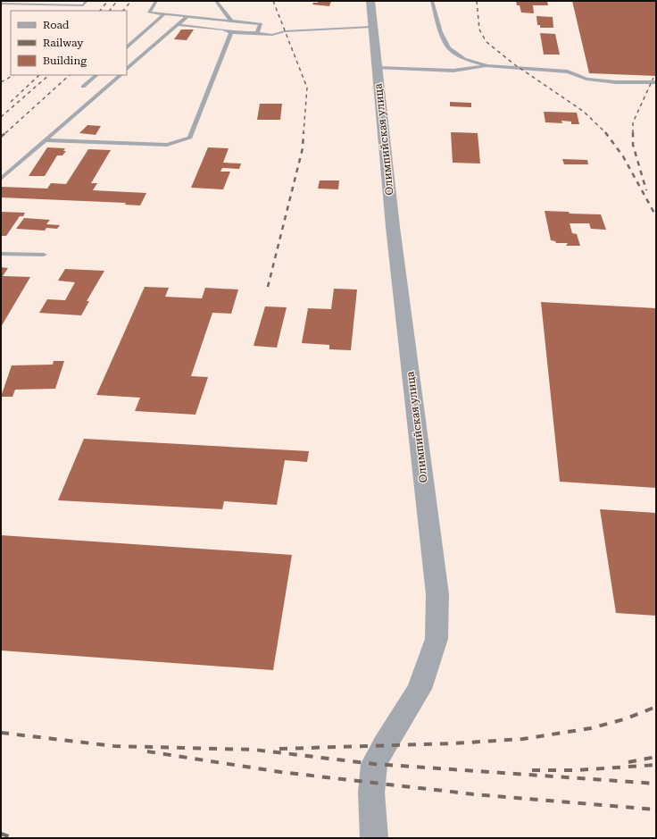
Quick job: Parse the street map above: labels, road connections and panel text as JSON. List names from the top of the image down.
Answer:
{
  "streets": {
    "street": ["Олимпийская улица"]
  },
  "legend": ["Road", "Railway", "Building"]
}
